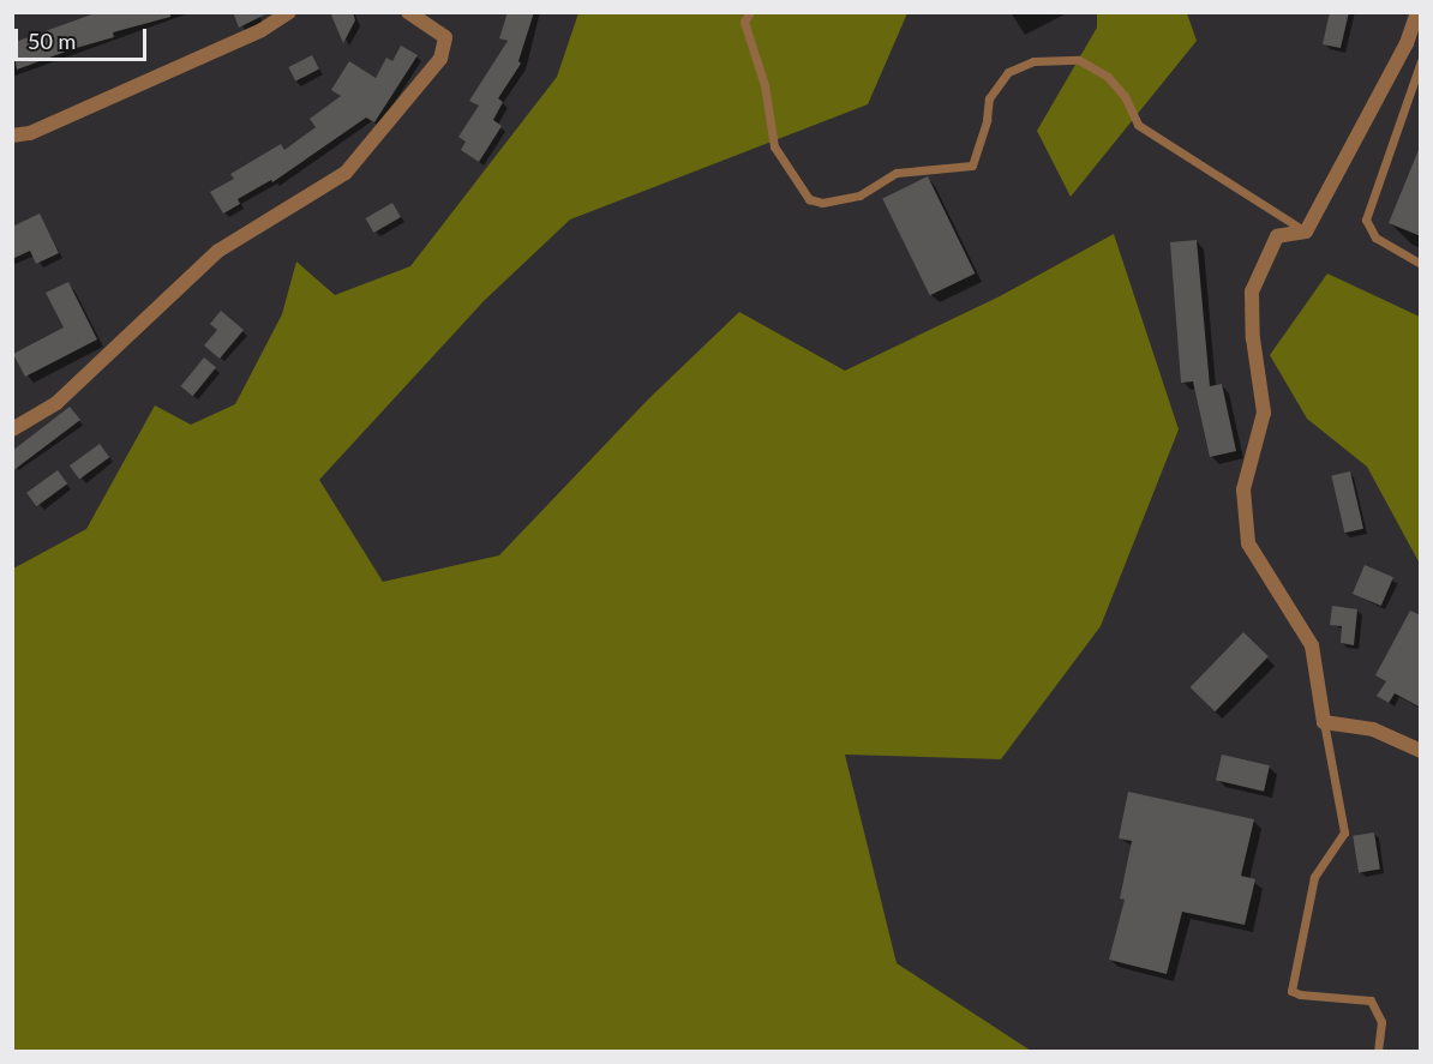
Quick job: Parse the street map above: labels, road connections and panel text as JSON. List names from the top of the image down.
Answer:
{
  "scale_bar": "50 m"
}
